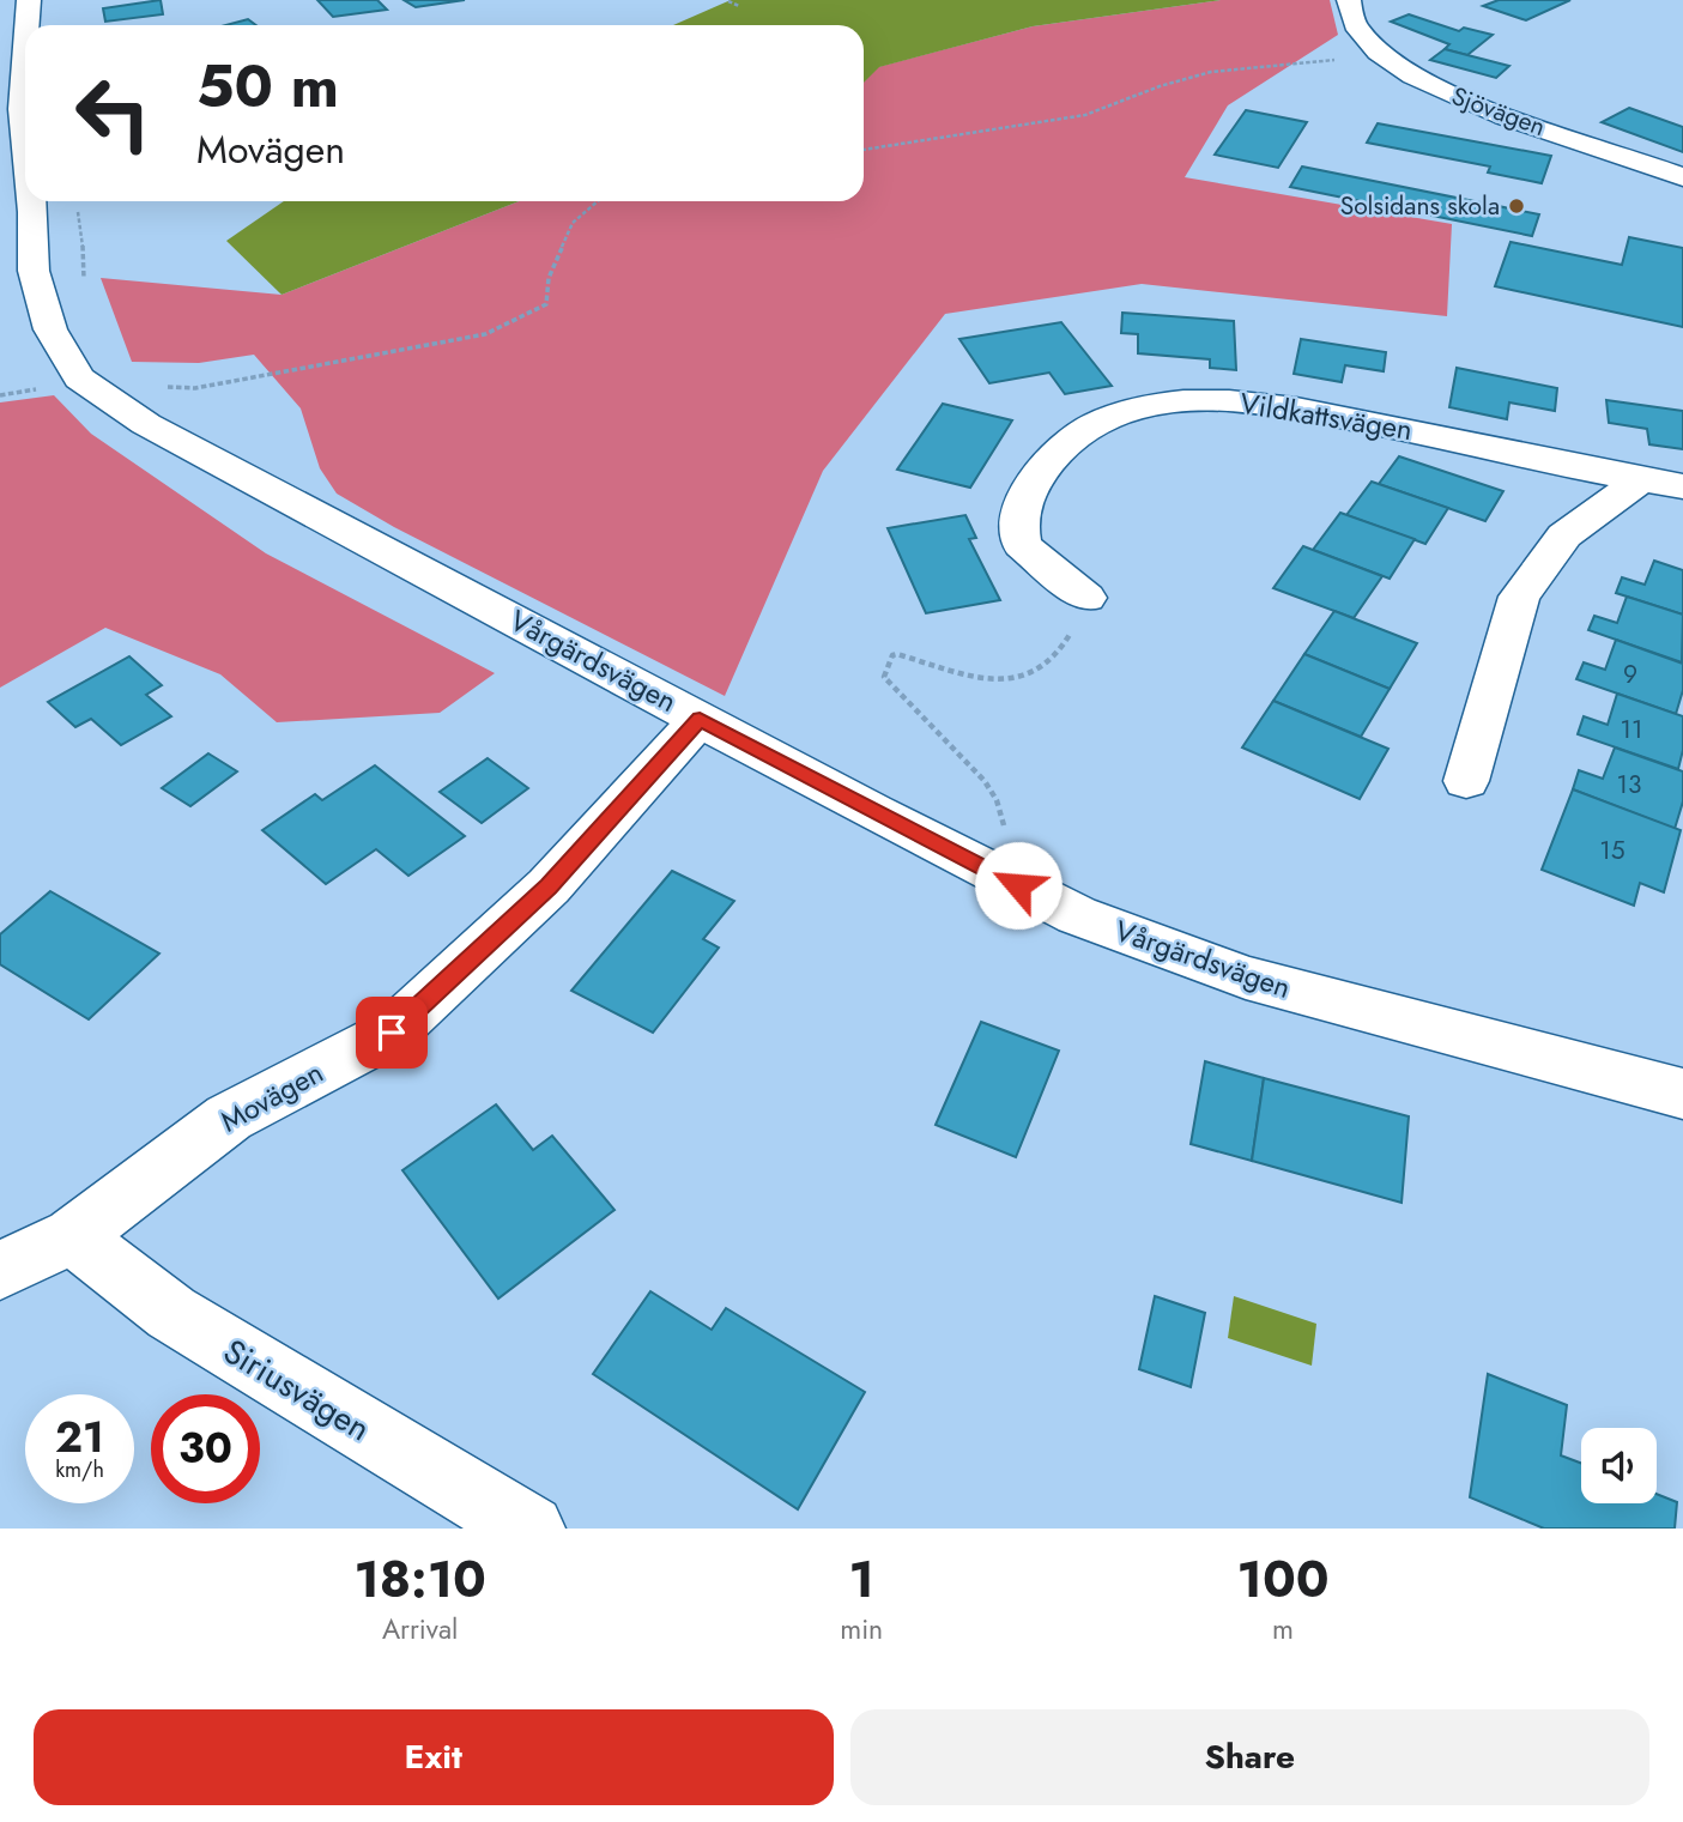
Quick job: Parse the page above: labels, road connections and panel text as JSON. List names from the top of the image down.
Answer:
{
  "streets": {
    "street": [
      "Sjövägen",
      "Vildkattsvägen",
      "Vårgärdsvägen",
      "Movägen",
      "Siriusvägen"
    ]
  },
  "crossings": [
    ["Vårgärdsvägen", "Movägen"],
    ["Movägen", "Siriusvägen"]
  ],
  "places": ["Solsidans skola"],
  "house_numbers": [
    "9",
    "11",
    "13",
    "15"
  ],
  "page": {
    "turn": ["50 m", "Movägen"],
    "speed": "21 km/h",
    "limit": "30",
    "eta": [
      "18:10",
      "Arrival",
      "1",
      "min",
      "100",
      "m"
    ],
    "buttons": ["Exit", "Share"]
  }
}
